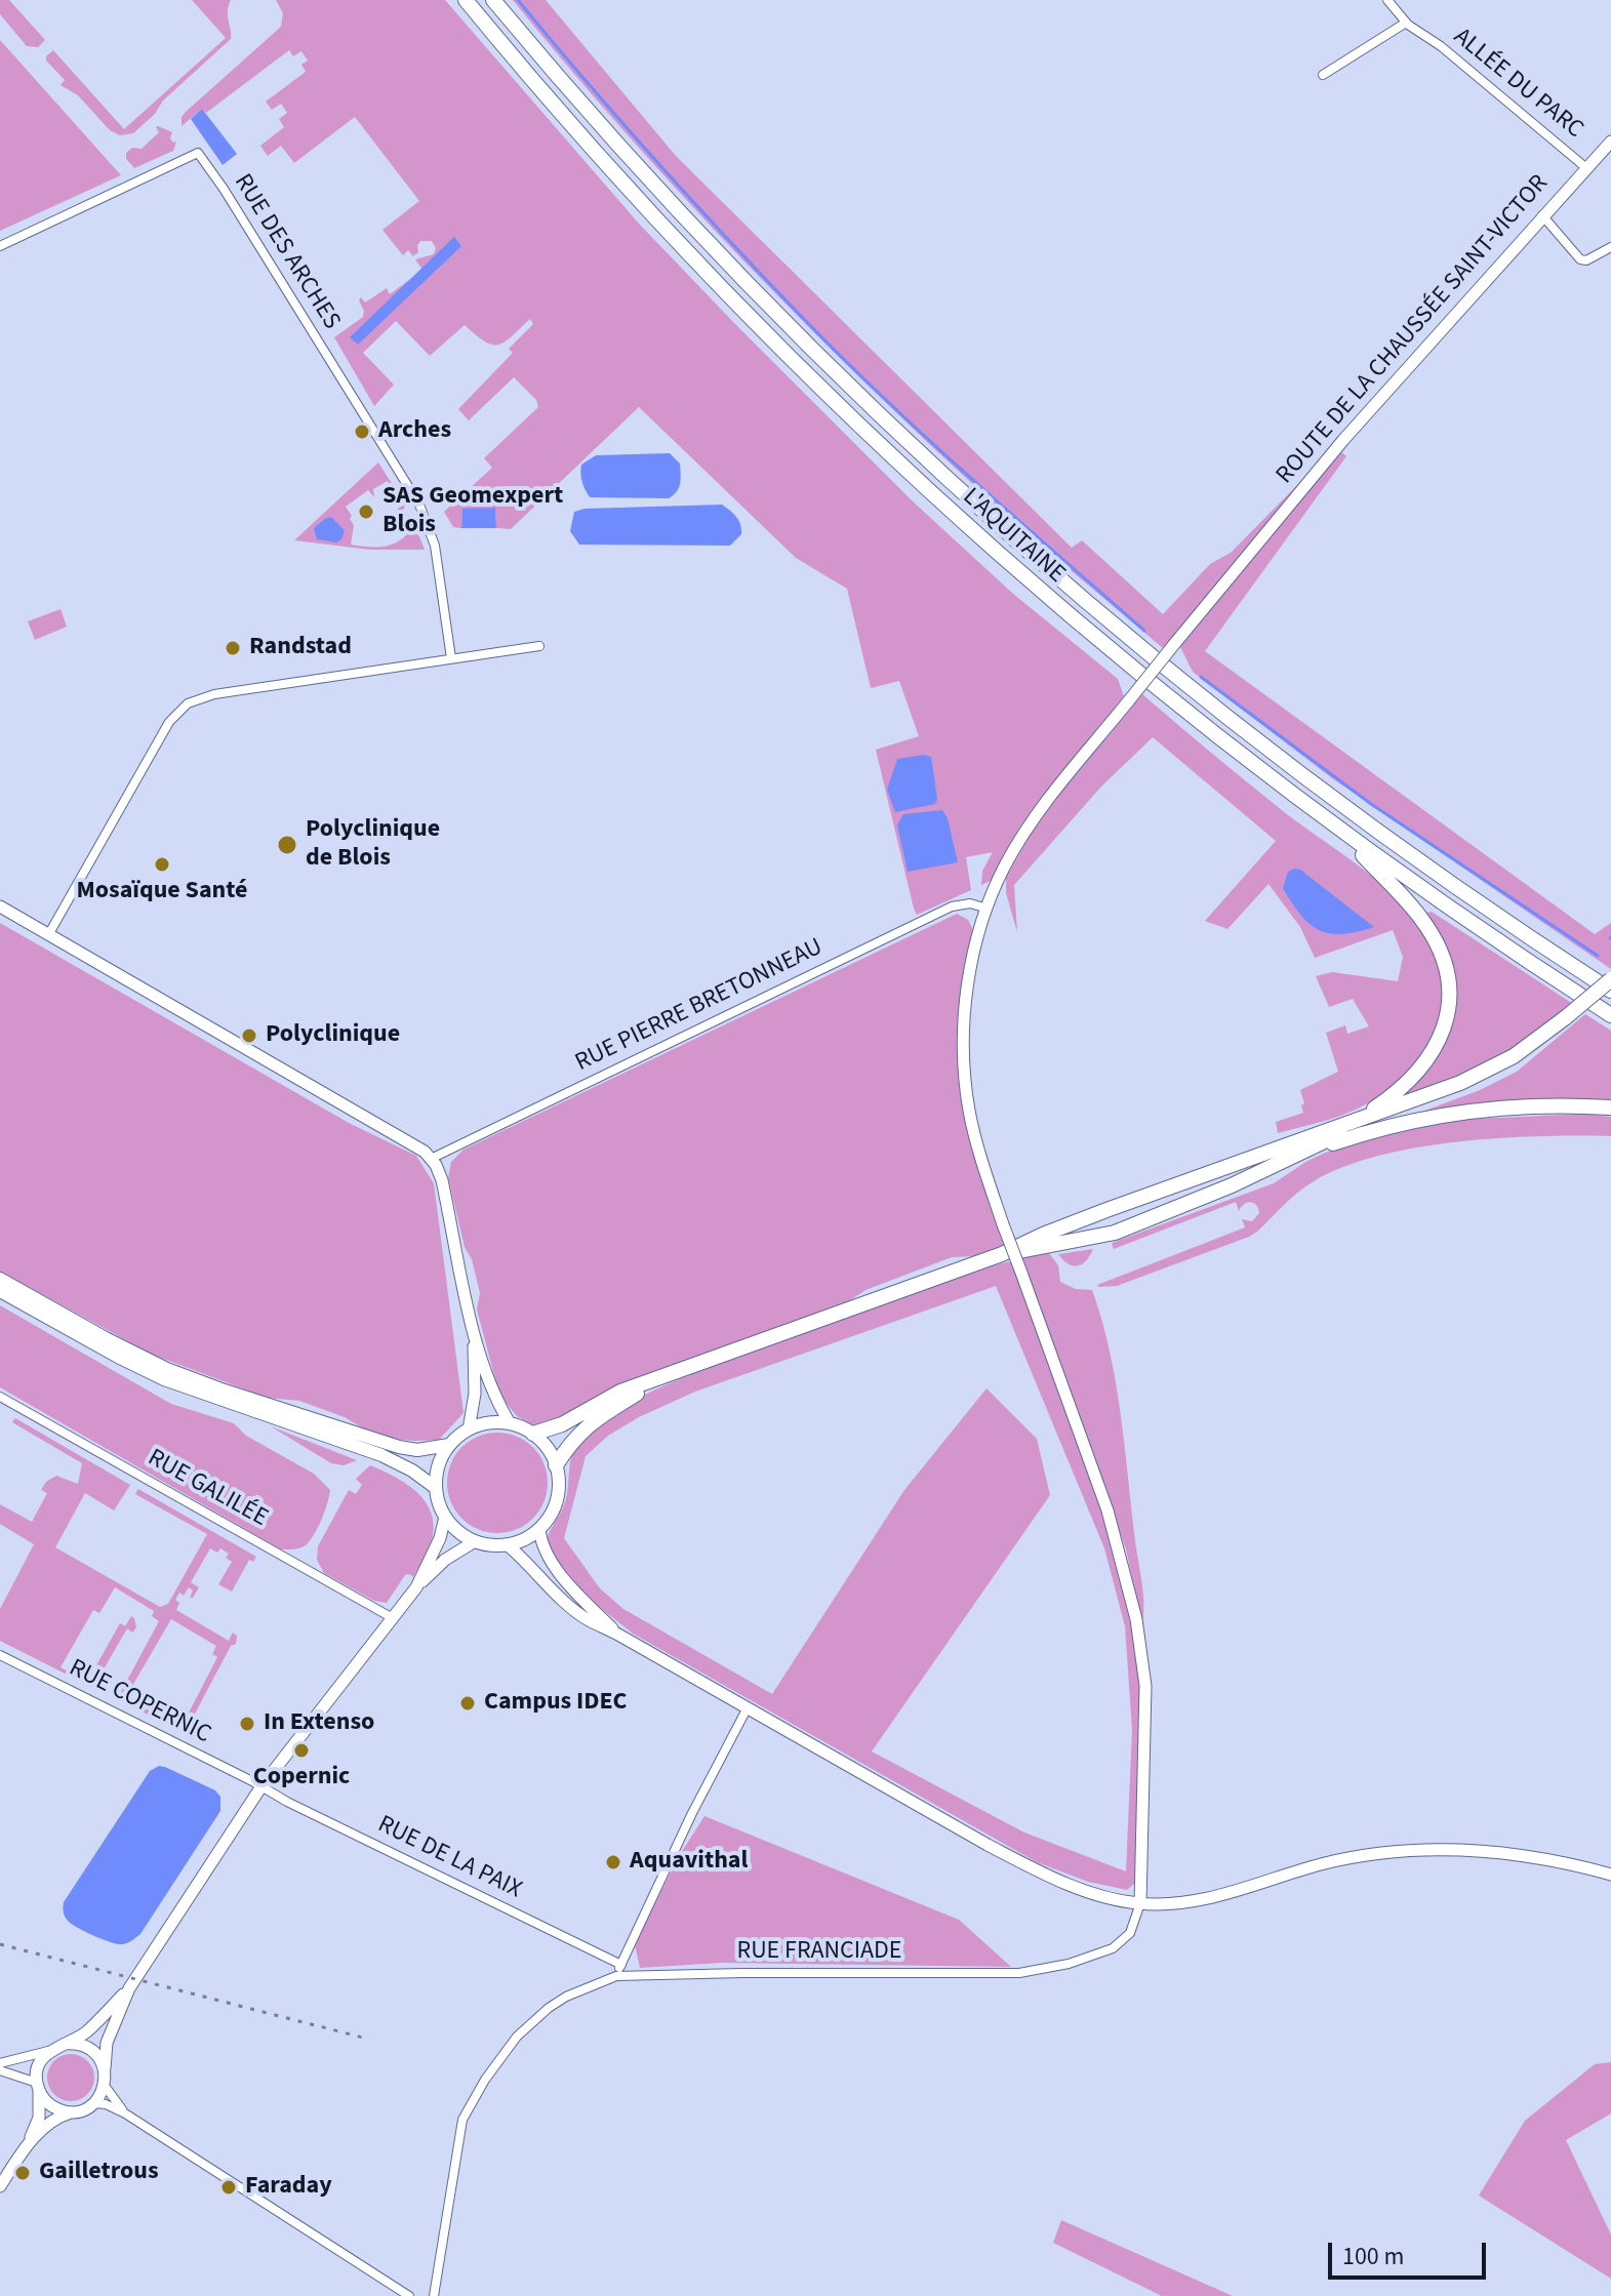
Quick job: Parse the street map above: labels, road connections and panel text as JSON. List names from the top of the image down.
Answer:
{
  "streets": {
    "highway": ["L'AQUITAINE"],
    "street": [
      "ALLÉE DU PARC",
      "RUE DES ARCHES",
      "ROUTE DE LA CHAUSSÉE SAINT-VICTOR",
      "RUE PIERRE BRETONNEAU",
      "RUE GALILÉE",
      "RUE COPERNIC",
      "RUE DE LA PAIX",
      "RUE FRANCIADE"
    ]
  },
  "crossings": [
    ["ALLÉE DU PARC", "ROUTE DE LA CHAUSSÉE SAINT-VICTOR"],
    ["ROUTE DE LA CHAUSSÉE SAINT-VICTOR", "RUE PIERRE BRETONNEAU"],
    ["ROUTE DE LA CHAUSSÉE SAINT-VICTOR", "RUE FRANCIADE"],
    ["RUE COPERNIC", "RUE DE LA PAIX"]
  ],
  "places": [
    "Arches",
    "SAS Geomexpert Blois",
    "Randstad",
    "Polyclinique de Blois",
    "Mosaïque Santé",
    "Polyclinique",
    "Campus IDEC",
    "In Extenso",
    "Copernic",
    "Aquavithal",
    "Gailletrous",
    "Faraday"
  ],
  "scale_bar": "100 m"
}
